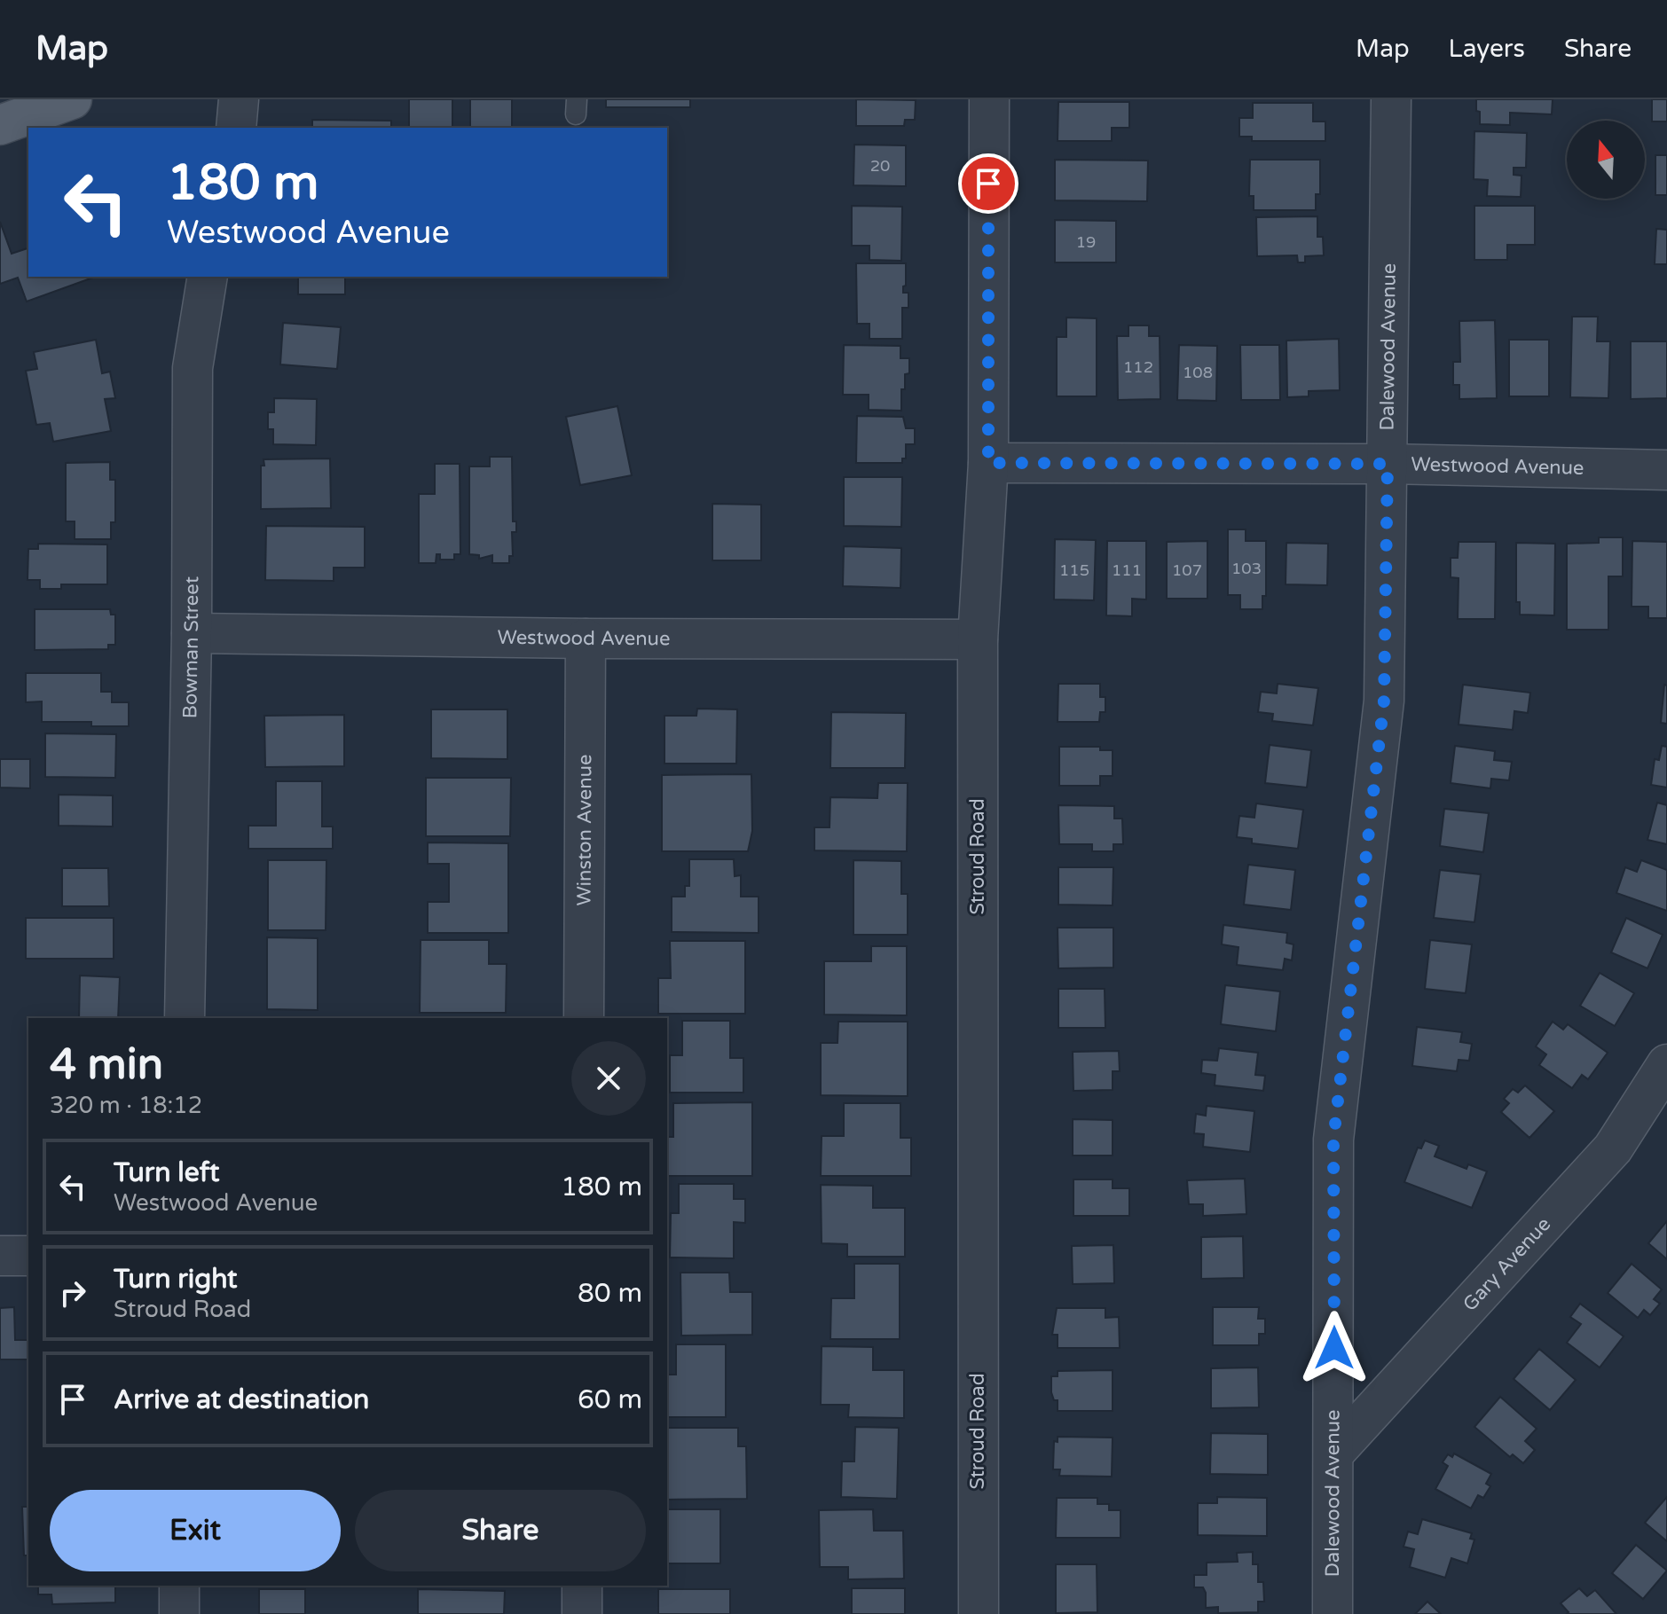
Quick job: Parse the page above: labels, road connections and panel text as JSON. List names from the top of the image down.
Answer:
{
  "streets": {
    "street": [
      "Dalewood Avenue",
      "Westwood Avenue",
      "Bowman Street",
      "Winston Avenue",
      "Stroud Road",
      "Gary Avenue"
    ]
  },
  "crossings": [
    ["Dalewood Avenue", "Westwood Avenue"],
    ["Dalewood Avenue", "Gary Avenue"],
    ["Westwood Avenue", "Bowman Street"],
    ["Westwood Avenue", "Winston Avenue"],
    ["Westwood Avenue", "Stroud Road"]
  ],
  "house_numbers": [
    "20",
    "19",
    "112",
    "108",
    "103",
    "115",
    "111",
    "107"
  ],
  "north": "top",
  "page": {
    "header": "Map",
    "nav": ["Map", "Layers", "Share"],
    "turn": ["180 m", "Westwood Avenue"],
    "heading": ["4 min", "320 m · 18:12"],
    "list": [
      {
        "name": "Turn left",
        "note": "Westwood Avenue",
        "value": "180 m"
      },
      {
        "name": "Turn right",
        "note": "Stroud Road",
        "value": "80 m"
      },
      {
        "name": "Arrive at destination",
        "value": "60 m"
      }
    ],
    "buttons": ["Exit", "Share"]
  }
}
